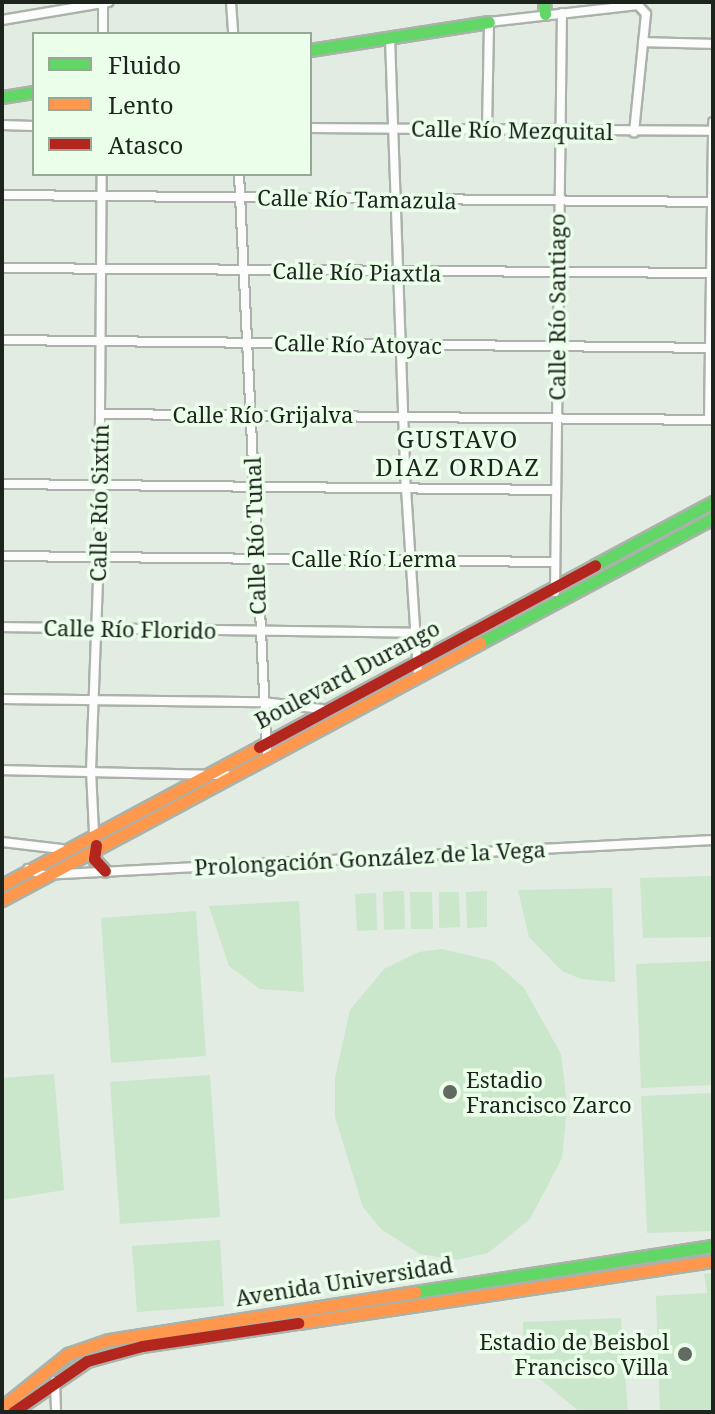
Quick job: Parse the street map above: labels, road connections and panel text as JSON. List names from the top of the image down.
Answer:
{
  "streets": {
    "street": [
      "Calle Río Mezquital",
      "Calle Río Tamazula",
      "Calle Río Piaxtla",
      "Calle Río Santiago",
      "Calle Río Atoyac",
      "Calle Río Grijalva",
      "Calle Río Sixtín",
      "Calle Río Tunal",
      "Calle Río Lerma",
      "Calle Río Florido",
      "Boulevard Durango",
      "Prolongación González de la Vega",
      "Avenida Universidad"
    ]
  },
  "crossings": [
    ["Calle Río Mezquital", "Calle Río Santiago"],
    ["Calle Río Tamazula", "Calle Río Santiago"],
    ["Calle Río Tamazula", "Calle Río Sixtín"],
    ["Calle Río Tamazula", "Calle Río Tunal"],
    ["Calle Río Piaxtla", "Calle Río Santiago"],
    ["Calle Río Piaxtla", "Calle Río Sixtín"],
    ["Calle Río Piaxtla", "Calle Río Tunal"],
    ["Calle Río Santiago", "Calle Río Atoyac"],
    ["Calle Río Santiago", "Calle Río Grijalva"],
    ["Calle Río Santiago", "Calle Río Lerma"],
    ["Calle Río Santiago", "Boulevard Durango"],
    ["Calle Río Atoyac", "Calle Río Sixtín"],
    ["Calle Río Atoyac", "Calle Río Tunal"],
    ["Calle Río Grijalva", "Calle Río Sixtín"],
    ["Calle Río Grijalva", "Calle Río Tunal"],
    ["Calle Río Sixtín", "Calle Río Lerma"],
    ["Calle Río Sixtín", "Calle Río Florido"],
    ["Calle Río Sixtín", "Boulevard Durango"],
    ["Calle Río Tunal", "Calle Río Lerma"],
    ["Calle Río Tunal", "Calle Río Florido"],
    ["Calle Río Tunal", "Boulevard Durango"],
    ["Boulevard Durango", "Prolongación González de la Vega"]
  ],
  "districts": ["GUSTAVO DIAZ ORDAZ"],
  "places": ["Estadio Francisco Zarco", "Estadio de Beisbol Francisco Villa"],
  "legend": ["Fluido", "Lento", "Atasco"]
}
